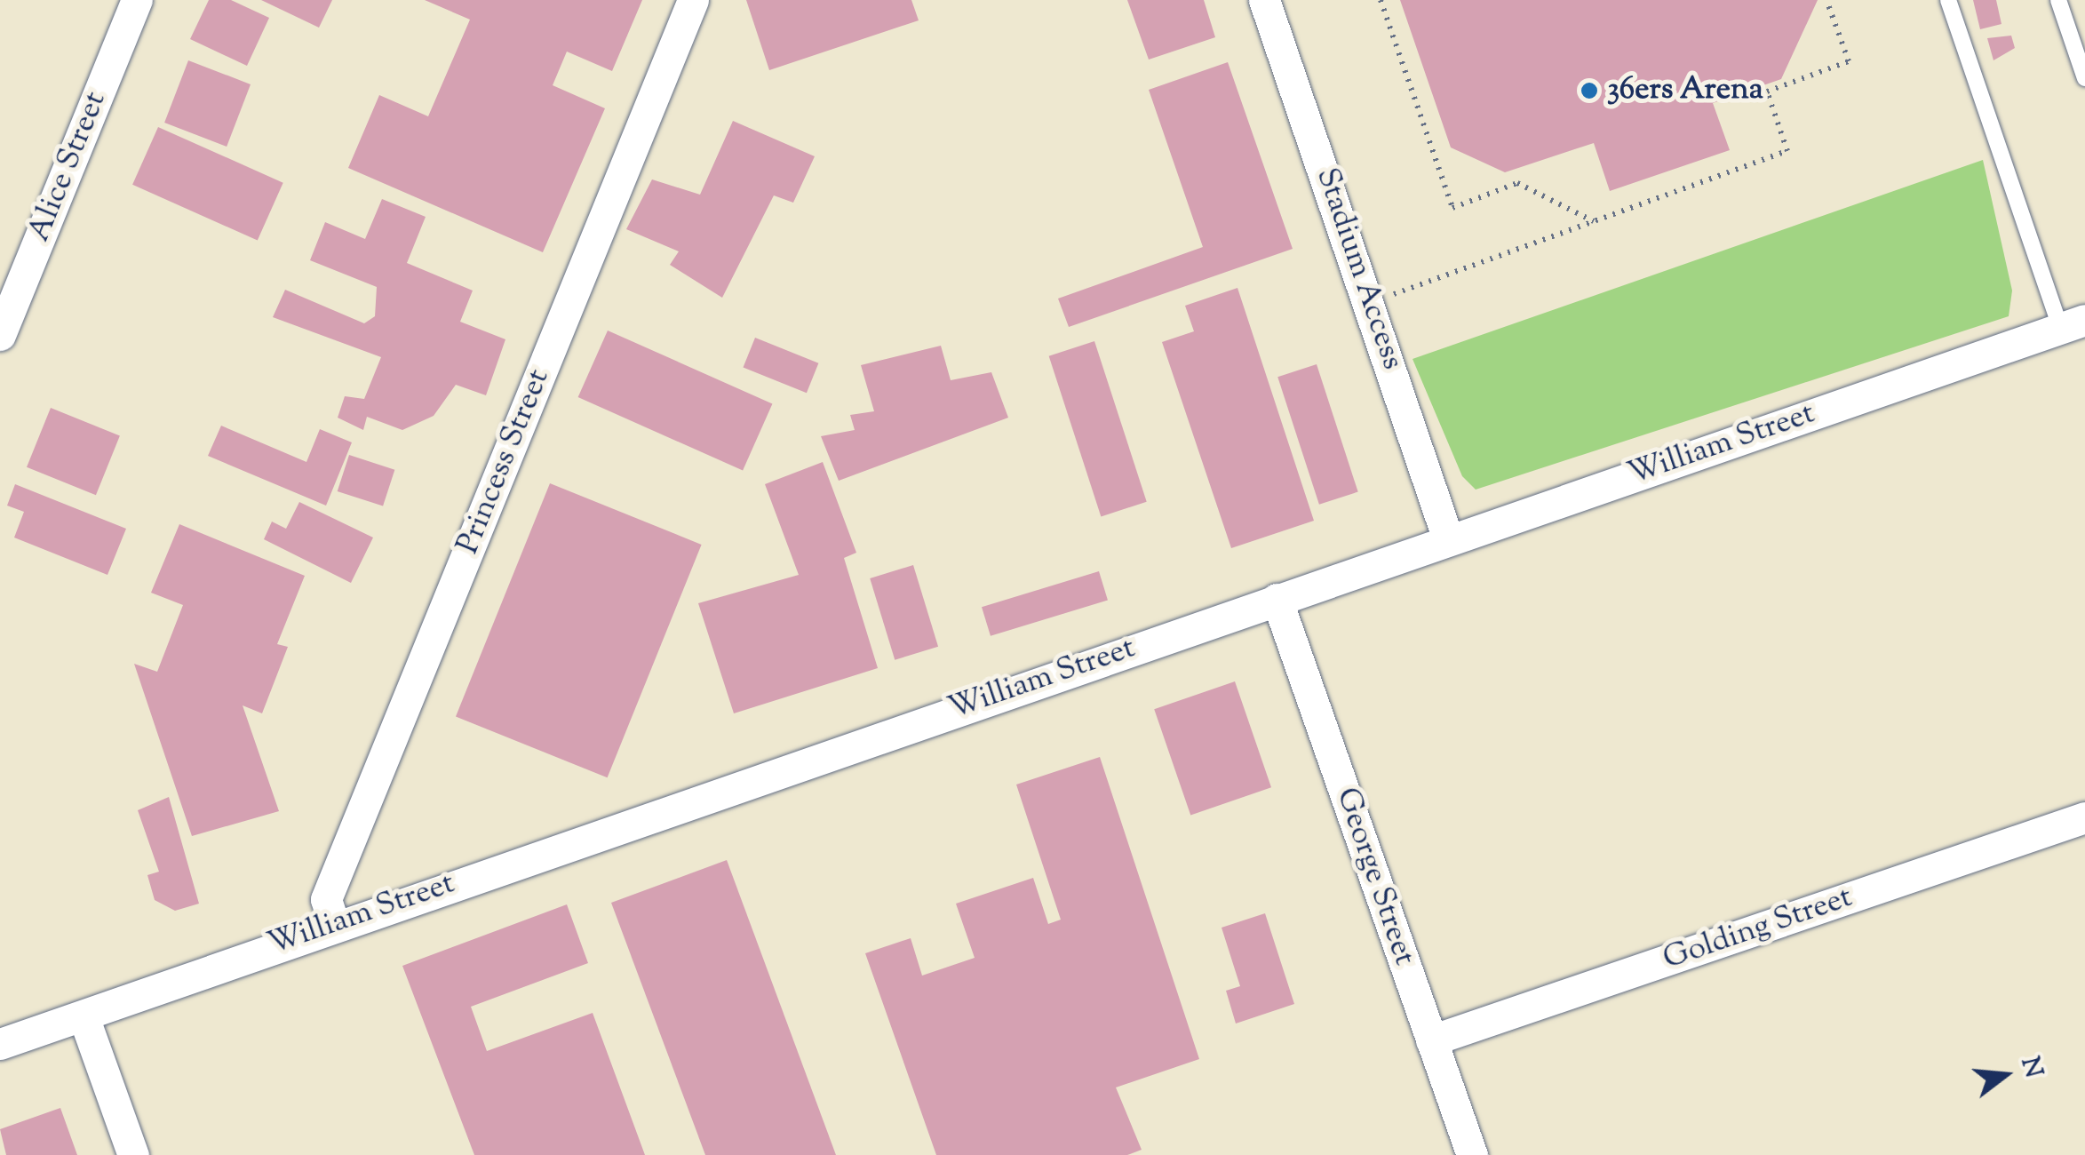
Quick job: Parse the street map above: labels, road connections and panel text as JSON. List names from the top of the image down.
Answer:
{
  "streets": {
    "street": [
      "Alice Street",
      "Stadium Access",
      "William Street",
      "Princess Street",
      "George Street",
      "Golding Street"
    ]
  },
  "crossings": [
    ["Stadium Access", "William Street"],
    ["William Street", "Princess Street"],
    ["William Street", "George Street"],
    ["George Street", "Golding Street"]
  ],
  "places": ["36ers Arena"],
  "north": "right"
}
